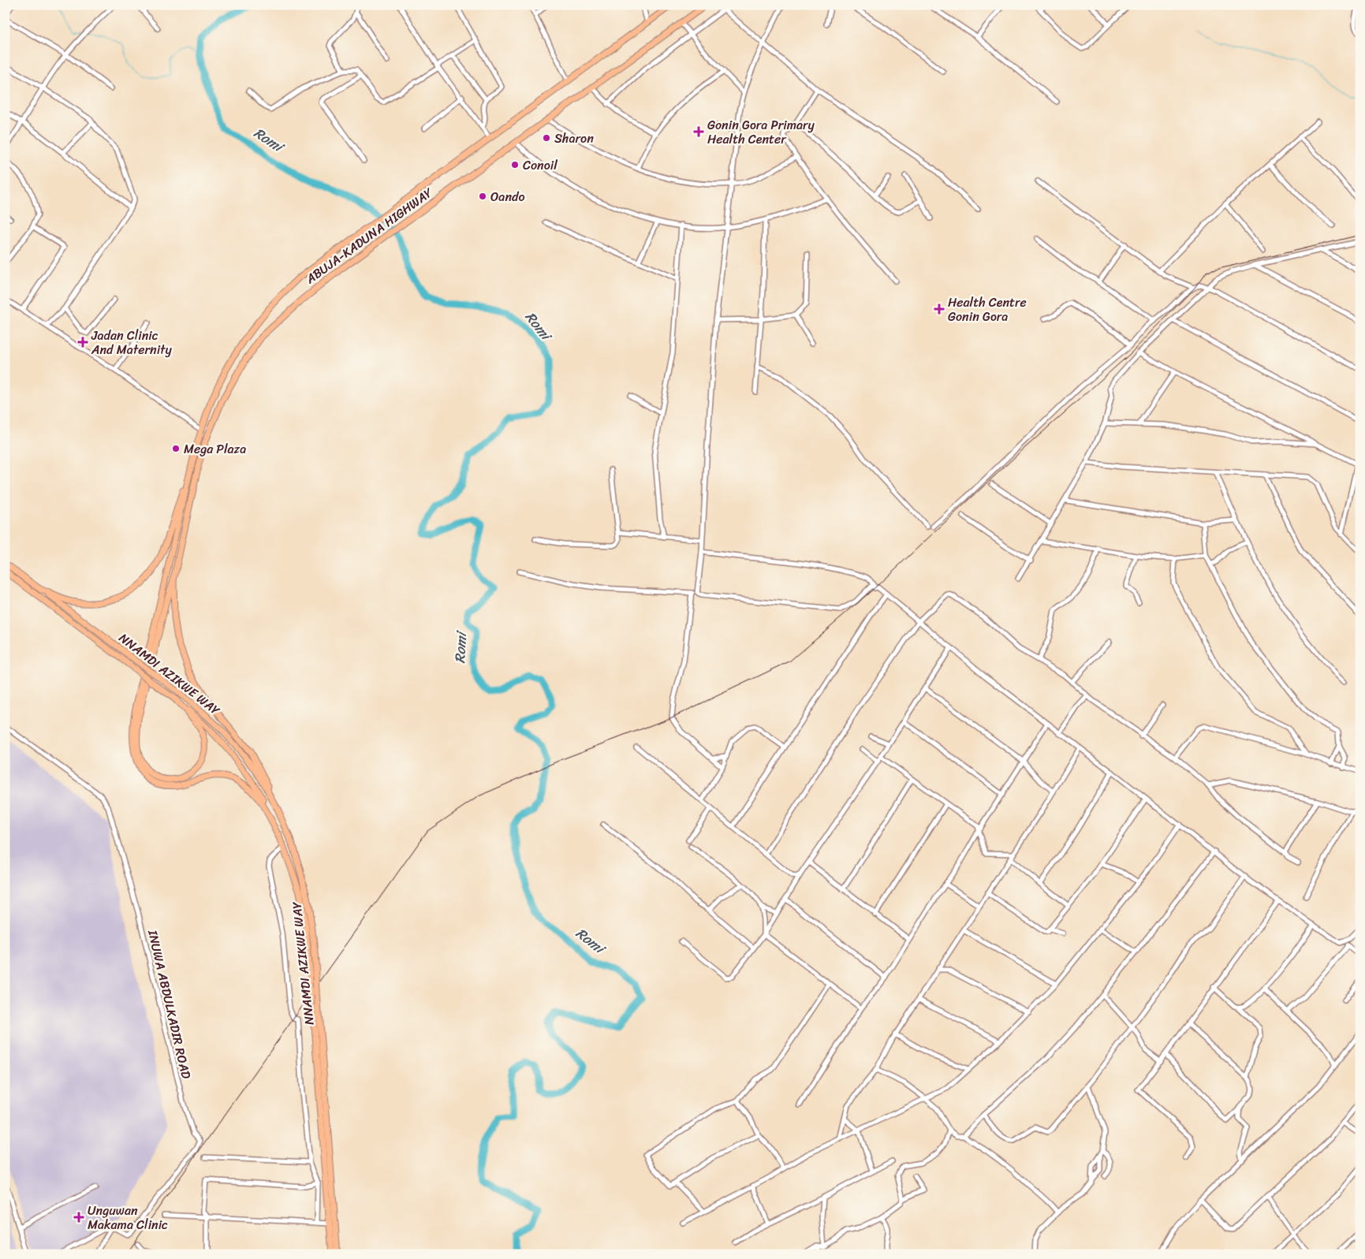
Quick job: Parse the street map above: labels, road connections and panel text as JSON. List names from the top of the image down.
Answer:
{
  "streets": {
    "highway": ["ABUJA-KADUNA HIGHWAY", "NNAMDI AZIKWE WAY"],
    "street": ["INUWA ABDULKADIR ROAD"]
  },
  "water": ["Romi"],
  "places": {
    "health": [
      "Gonin Gora Primary Health Center",
      "Health Centre Gonin Gora",
      "Jadan Clinic And Maternity",
      "Unguwan Makama Clinic"
    ],
    "other": [
      "Sharon",
      "Conoil",
      "Oando",
      "Mega Plaza"
    ]
  }
}
